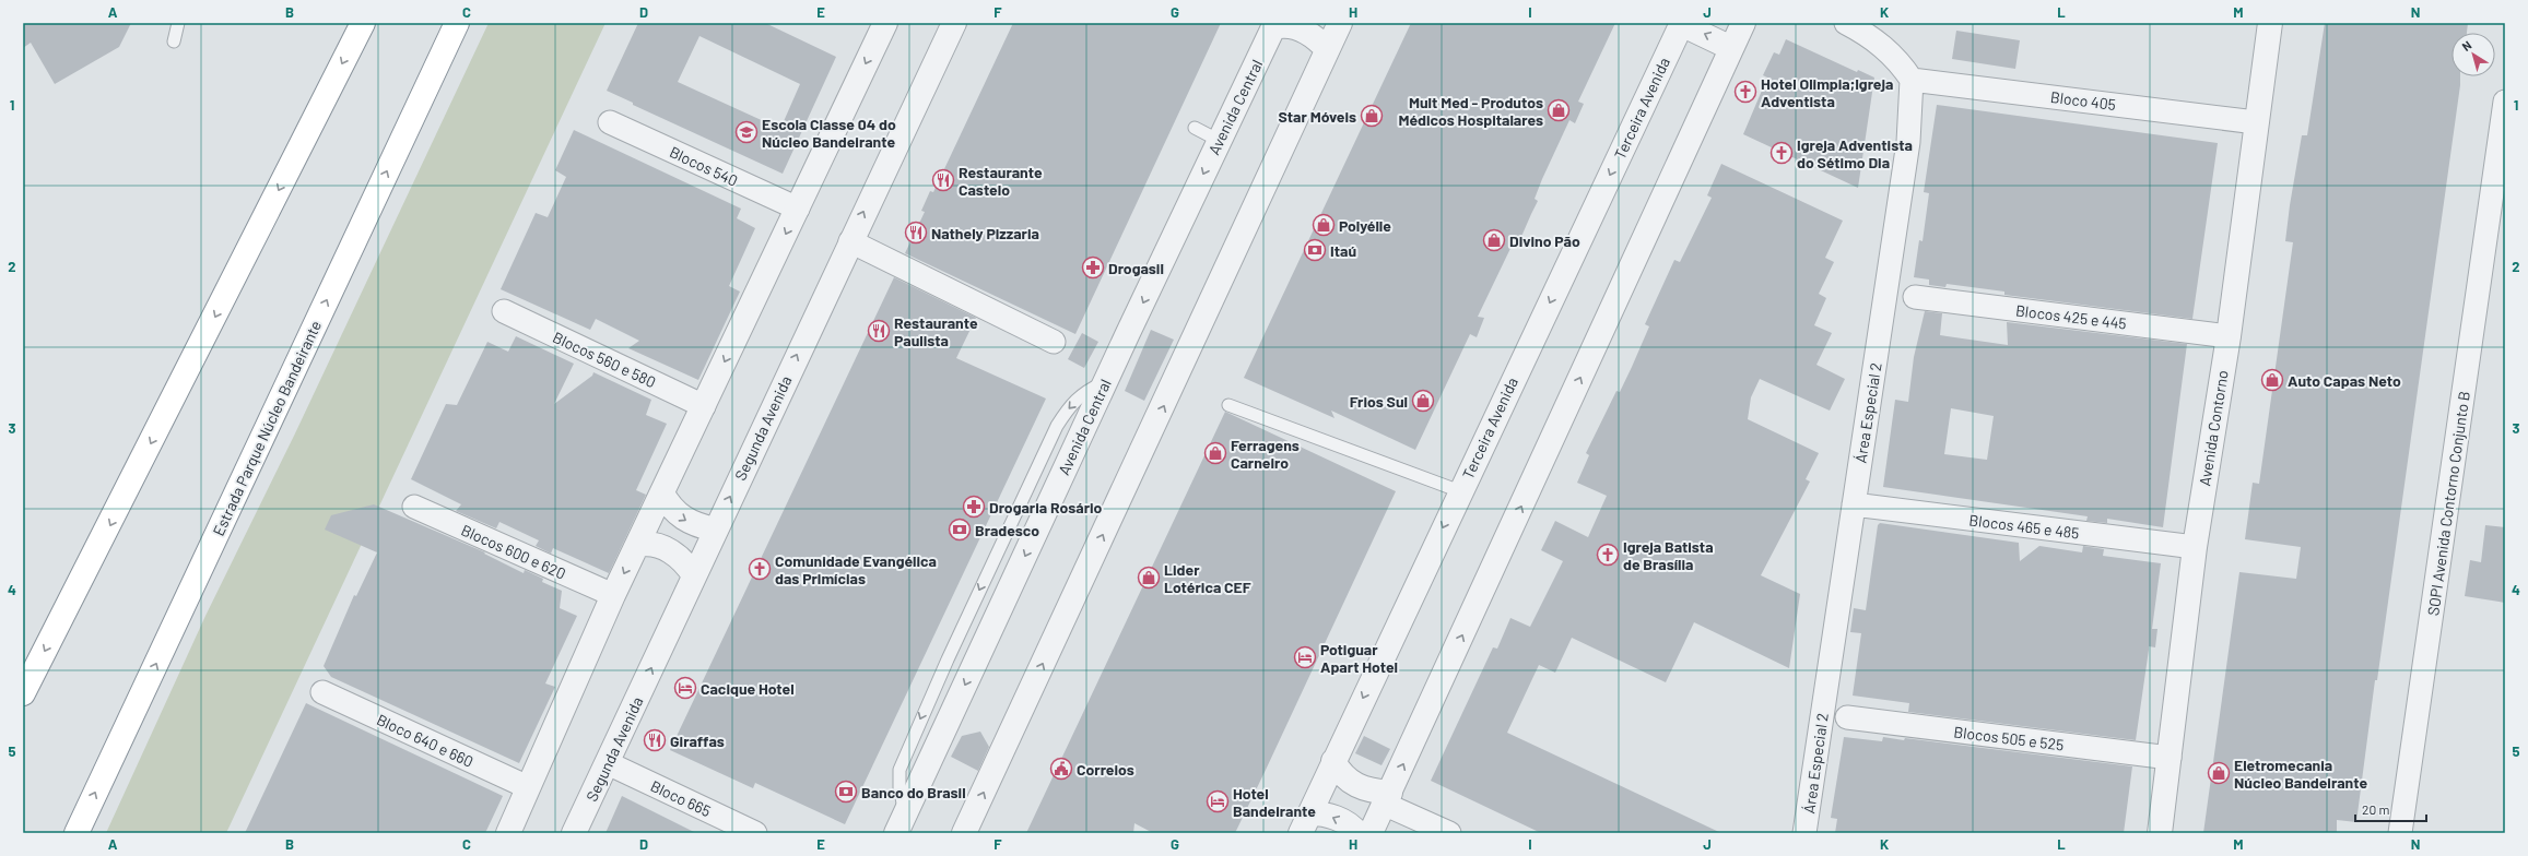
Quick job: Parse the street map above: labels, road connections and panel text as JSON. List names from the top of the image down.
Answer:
{
  "streets": {
    "highway": ["Estrada Parque Núcleo Bandeirante"],
    "street": [
      "Bloco 405",
      "Avenida Central",
      "Terceira Avenida",
      "Blocos 540",
      "Blocos 425 e 445",
      "Blocos 560 e 580",
      "Área Especial 2",
      "Segunda Avenida",
      "Avenida Contorno",
      "SOPI Avenida Contorno Conjunto B",
      "Blocos 465 e 485",
      "Blocos 600 e 620",
      "Blocos 505 e 525",
      "Bloco 640 e 660",
      "Bloco 665"
    ]
  },
  "crossings": [
    ["Bloco 405", "Área Especial 2"],
    ["Bloco 405", "Avenida Contorno"],
    ["Blocos 425 e 445", "Avenida Contorno"],
    ["Área Especial 2", "Blocos 465 e 485"],
    ["Segunda Avenida", "Bloco 665"],
    ["Avenida Contorno", "Blocos 465 e 485"],
    ["Avenida Contorno", "Blocos 505 e 525"]
  ],
  "places": {
    "church": [
      "Hotel Olimpia;Igreja Adventista",
      "Igreja Adventista do Sétimo Dia",
      "Igreja Batista de Brasília",
      "Comunidade Evangélica das Primícias"
    ],
    "shop": [
      "Mult Med - Produtos Médicos Hospitalares",
      "Star Móveis",
      "Polyélle",
      "Divino Pão",
      "Auto Capas Neto",
      "Frios Sul",
      "Ferragens Carneiro",
      "Lider Lotérica CEF",
      "Eletromecania Núcleo Bandeirante"
    ],
    "school or university": ["Escola Classe 04 do Núcleo Bandeirante"],
    "restaurant": [
      "Restaurante Castelo",
      "Nathely Pizzaria",
      "Restaurante Paulista",
      "Giraffas"
    ],
    "bank": ["Itaú", "Bradesco", "Banco do Brasil"],
    "pharmacy": ["Drogasil", "Drogaria Rosário"],
    "hotel": ["Potiguar Apart Hotel", "Cacique Hotel", "Hotel Bandeirante"],
    "public building": ["Correios"]
  },
  "scale_bar": "20 m",
  "north": "top left",
  "grid": {
    "columns": [
      "A",
      "B",
      "C",
      "D",
      "E",
      "F",
      "G",
      "H",
      "I",
      "J",
      "K",
      "L",
      "M",
      "N"
    ],
    "rows": [
      "1",
      "2",
      "3",
      "4",
      "5"
    ]
  }
}
